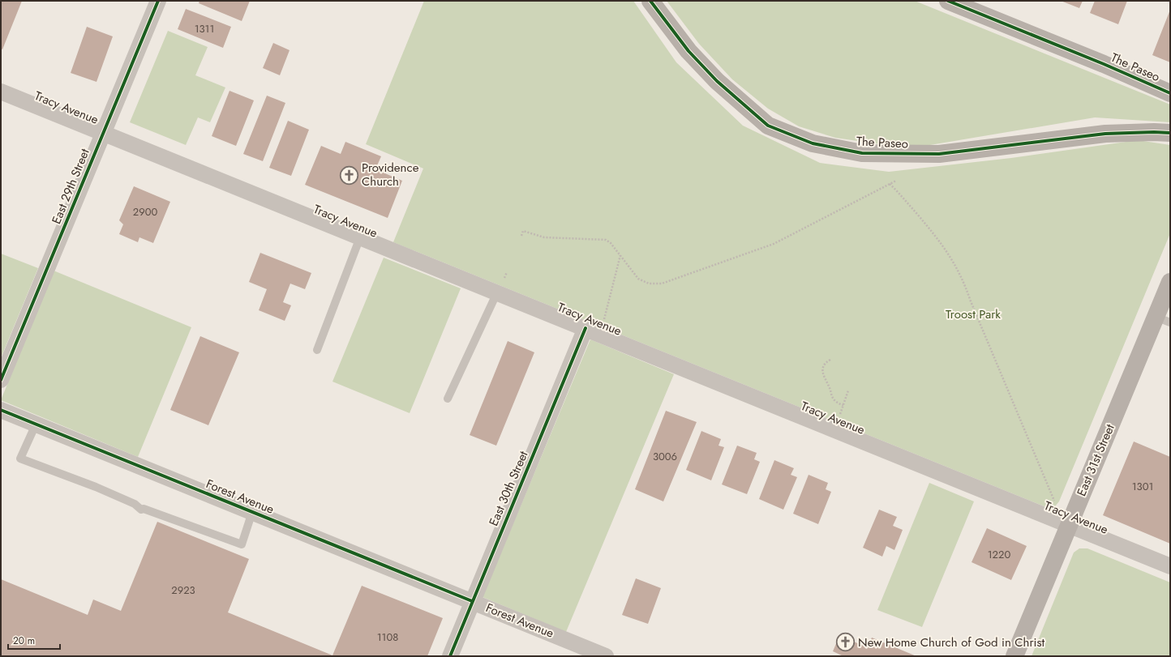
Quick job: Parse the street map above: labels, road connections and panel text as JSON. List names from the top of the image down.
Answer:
{
  "streets": {
    "main road": ["The Paseo", "East 31st Street"],
    "street": [
      "Tracy Avenue",
      "East 29th Street",
      "East 30th Street",
      "Forest Avenue"
    ]
  },
  "crossings": [
    ["Tracy Avenue", "East 29th Street"],
    ["Tracy Avenue", "East 31st Street"],
    ["Tracy Avenue", "East 30th Street"],
    ["East 30th Street", "Forest Avenue"]
  ],
  "parks": ["Troost Park"],
  "places": {
    "church": ["Providence Church", "New Home Church of God in Christ"]
  },
  "house_numbers": [
    "1311",
    "2900",
    "3006",
    "1301",
    "1220",
    "2923",
    "1108"
  ],
  "scale_bar": "20 m"
}
